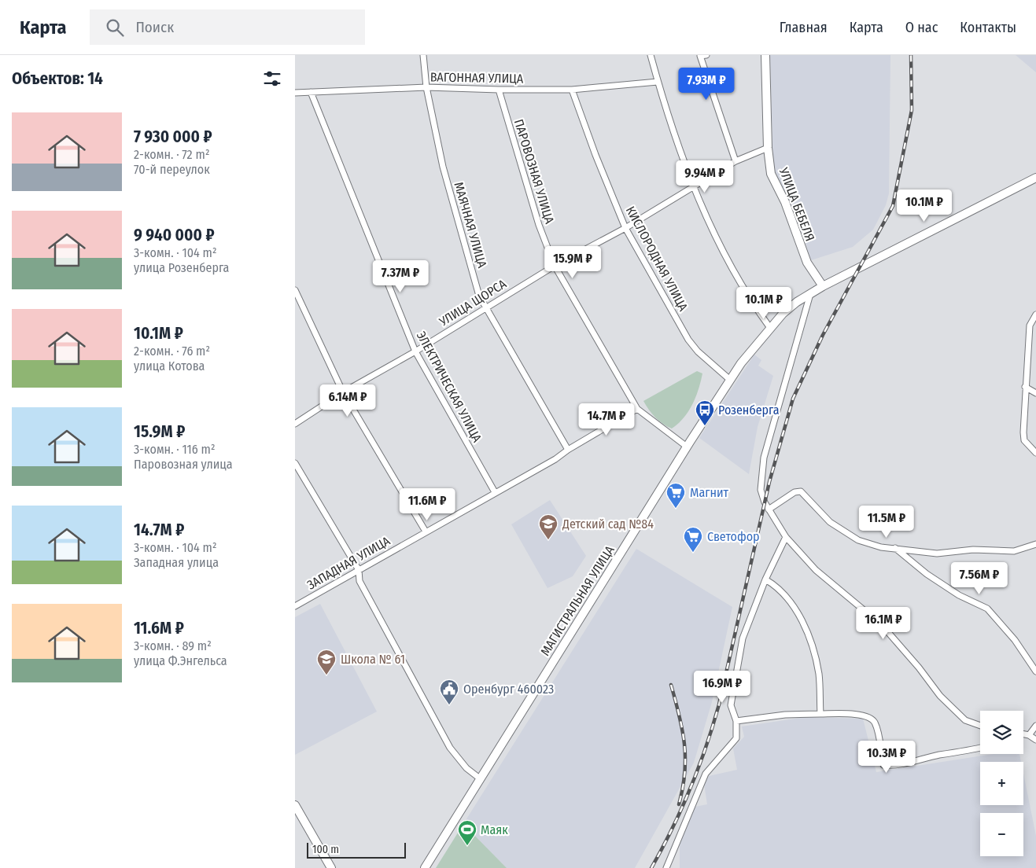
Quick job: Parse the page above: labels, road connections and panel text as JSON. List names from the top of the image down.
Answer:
{
  "streets": {
    "street": [
      "ВАГОННАЯ УЛИЦА",
      "ПАРОВОЗНАЯ УЛИЦА",
      "УЛИЦА БЕБЕЛЯ",
      "МАЯЧНАЯ УЛИЦА",
      "КИСЛОРОДНАЯ УЛИЦА",
      "УЛИЦА ЩОРСА",
      "ЭЛЕКТРИЧЕСКАЯ УЛИЦА",
      "ЗАПАДНАЯ УЛИЦА",
      "МАГИСТРАЛЬНАЯ УЛИЦА"
    ]
  },
  "crossings": [
    ["ВАГОННАЯ УЛИЦА", "ПАРОВОЗНАЯ УЛИЦА"],
    ["ВАГОННАЯ УЛИЦА", "МАЯЧНАЯ УЛИЦА"],
    ["ВАГОННАЯ УЛИЦА", "КИСЛОРОДНАЯ УЛИЦА"],
    ["ВАГОННАЯ УЛИЦА", "ЭЛЕКТРИЧЕСКАЯ УЛИЦА"],
    ["ПАРОВОЗНАЯ УЛИЦА", "УЛИЦА ЩОРСА"],
    ["ПАРОВОЗНАЯ УЛИЦА", "ЗАПАДНАЯ УЛИЦА"],
    ["ПАРОВОЗНАЯ УЛИЦА", "МАГИСТРАЛЬНАЯ УЛИЦА"],
    ["УЛИЦА БЕБЕЛЯ", "УЛИЦА ЩОРСА"],
    ["УЛИЦА БЕБЕЛЯ", "МАГИСТРАЛЬНАЯ УЛИЦА"],
    ["МАЯЧНАЯ УЛИЦА", "УЛИЦА ЩОРСА"],
    ["МАЯЧНАЯ УЛИЦА", "ЗАПАДНАЯ УЛИЦА"],
    ["КИСЛОРОДНАЯ УЛИЦА", "УЛИЦА ЩОРСА"],
    ["КИСЛОРОДНАЯ УЛИЦА", "МАГИСТРАЛЬНАЯ УЛИЦА"],
    ["УЛИЦА ЩОРСА", "ЭЛЕКТРИЧЕСКАЯ УЛИЦА"],
    ["ЭЛЕКТРИЧЕСКАЯ УЛИЦА", "ЗАПАДНАЯ УЛИЦА"]
  ],
  "places": {
    "bus stop": ["Розенберга"],
    "supermarket": ["Магнит", "Светофор"],
    "school or university": ["Детский сад №84", "Школа № 61"],
    "public building": ["Оренбург 460023"],
    "sports": ["Маяк"]
  },
  "scale_bar": "100 m",
  "page": {
    "header": "Карта",
    "search": "Поиск",
    "nav": [
      "Главная",
      "Карта",
      "О нас",
      "Контакты"
    ],
    "heading": "Объектов: 14",
    "price": [
      "7.93M ₽",
      "9.94M ₽",
      "10.1M ₽",
      "15.9M ₽",
      "7.37M ₽",
      "10.1M ₽",
      "6.14M ₽",
      "14.7M ₽",
      "11.6M ₽",
      "11.5M ₽",
      "7.56M ₽",
      "16.1M ₽",
      "16.9M ₽",
      "10.3M ₽"
    ],
    "list": [
      {
        "name": "7 930 000 ₽",
        "note": "2-комн. · 72 m² · 70-й переулок"
      },
      {
        "name": "9 940 000 ₽",
        "note": "3-комн. · 104 m² · улица Розенберга"
      },
      {
        "name": "10.1M ₽",
        "note": "2-комн. · 76 m² · улица Котова"
      },
      {
        "name": "15.9M ₽",
        "note": "3-комн. · 116 m² · Паровозная улица"
      },
      {
        "name": "14.7M ₽",
        "note": "3-комн. · 104 m² · Западная улица"
      },
      {
        "name": "11.6M ₽",
        "note": "3-комн. · 89 m² · улица Ф.Энгельса"
      }
    ],
    "map_buttons": ["+", "−"],
    "scale": "100 m"
  }
}
